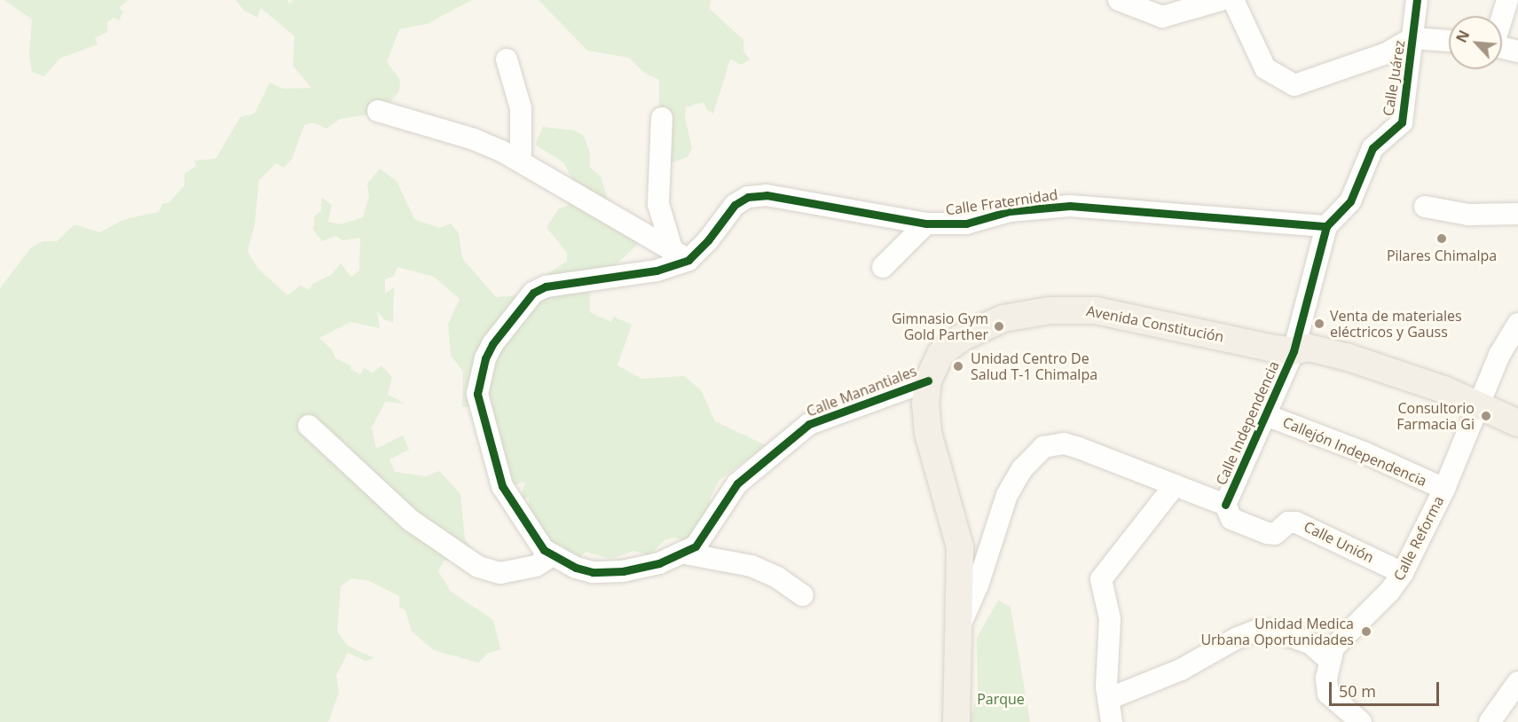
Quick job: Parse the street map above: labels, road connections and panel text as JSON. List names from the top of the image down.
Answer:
{
  "streets": {
    "main road": ["Avenida Constitución"],
    "street": [
      "Calle Juárez",
      "Calle Fraternidad",
      "Calle Manantiales",
      "Calle Independencia",
      "Callejón Independencia",
      "Calle Reforma",
      "Calle Unión"
    ]
  },
  "crossings": [
    ["Calle Juárez", "Calle Fraternidad"],
    ["Calle Juárez", "Avenida Constitución"],
    ["Calle Juárez", "Calle Independencia"],
    ["Avenida Constitución", "Calle Manantiales"],
    ["Avenida Constitución", "Calle Independencia"],
    ["Avenida Constitución", "Calle Reforma"],
    ["Calle Independencia", "Callejón Independencia"],
    ["Calle Independencia", "Calle Unión"],
    ["Callejón Independencia", "Calle Reforma"],
    ["Calle Reforma", "Calle Unión"]
  ],
  "parks": ["Parque"],
  "places": [
    "Pilares Chimalpa",
    "Venta de materiales eléctricos y Gauss",
    "Gimnasio Gym Gold Parther",
    "Unidad Centro De Salud T-1 Chimalpa",
    "Consultorio Farmacia Gi",
    "Unidad Medica Urbana Oportunidades"
  ],
  "scale_bar": "50 m",
  "north": "top left"
}
